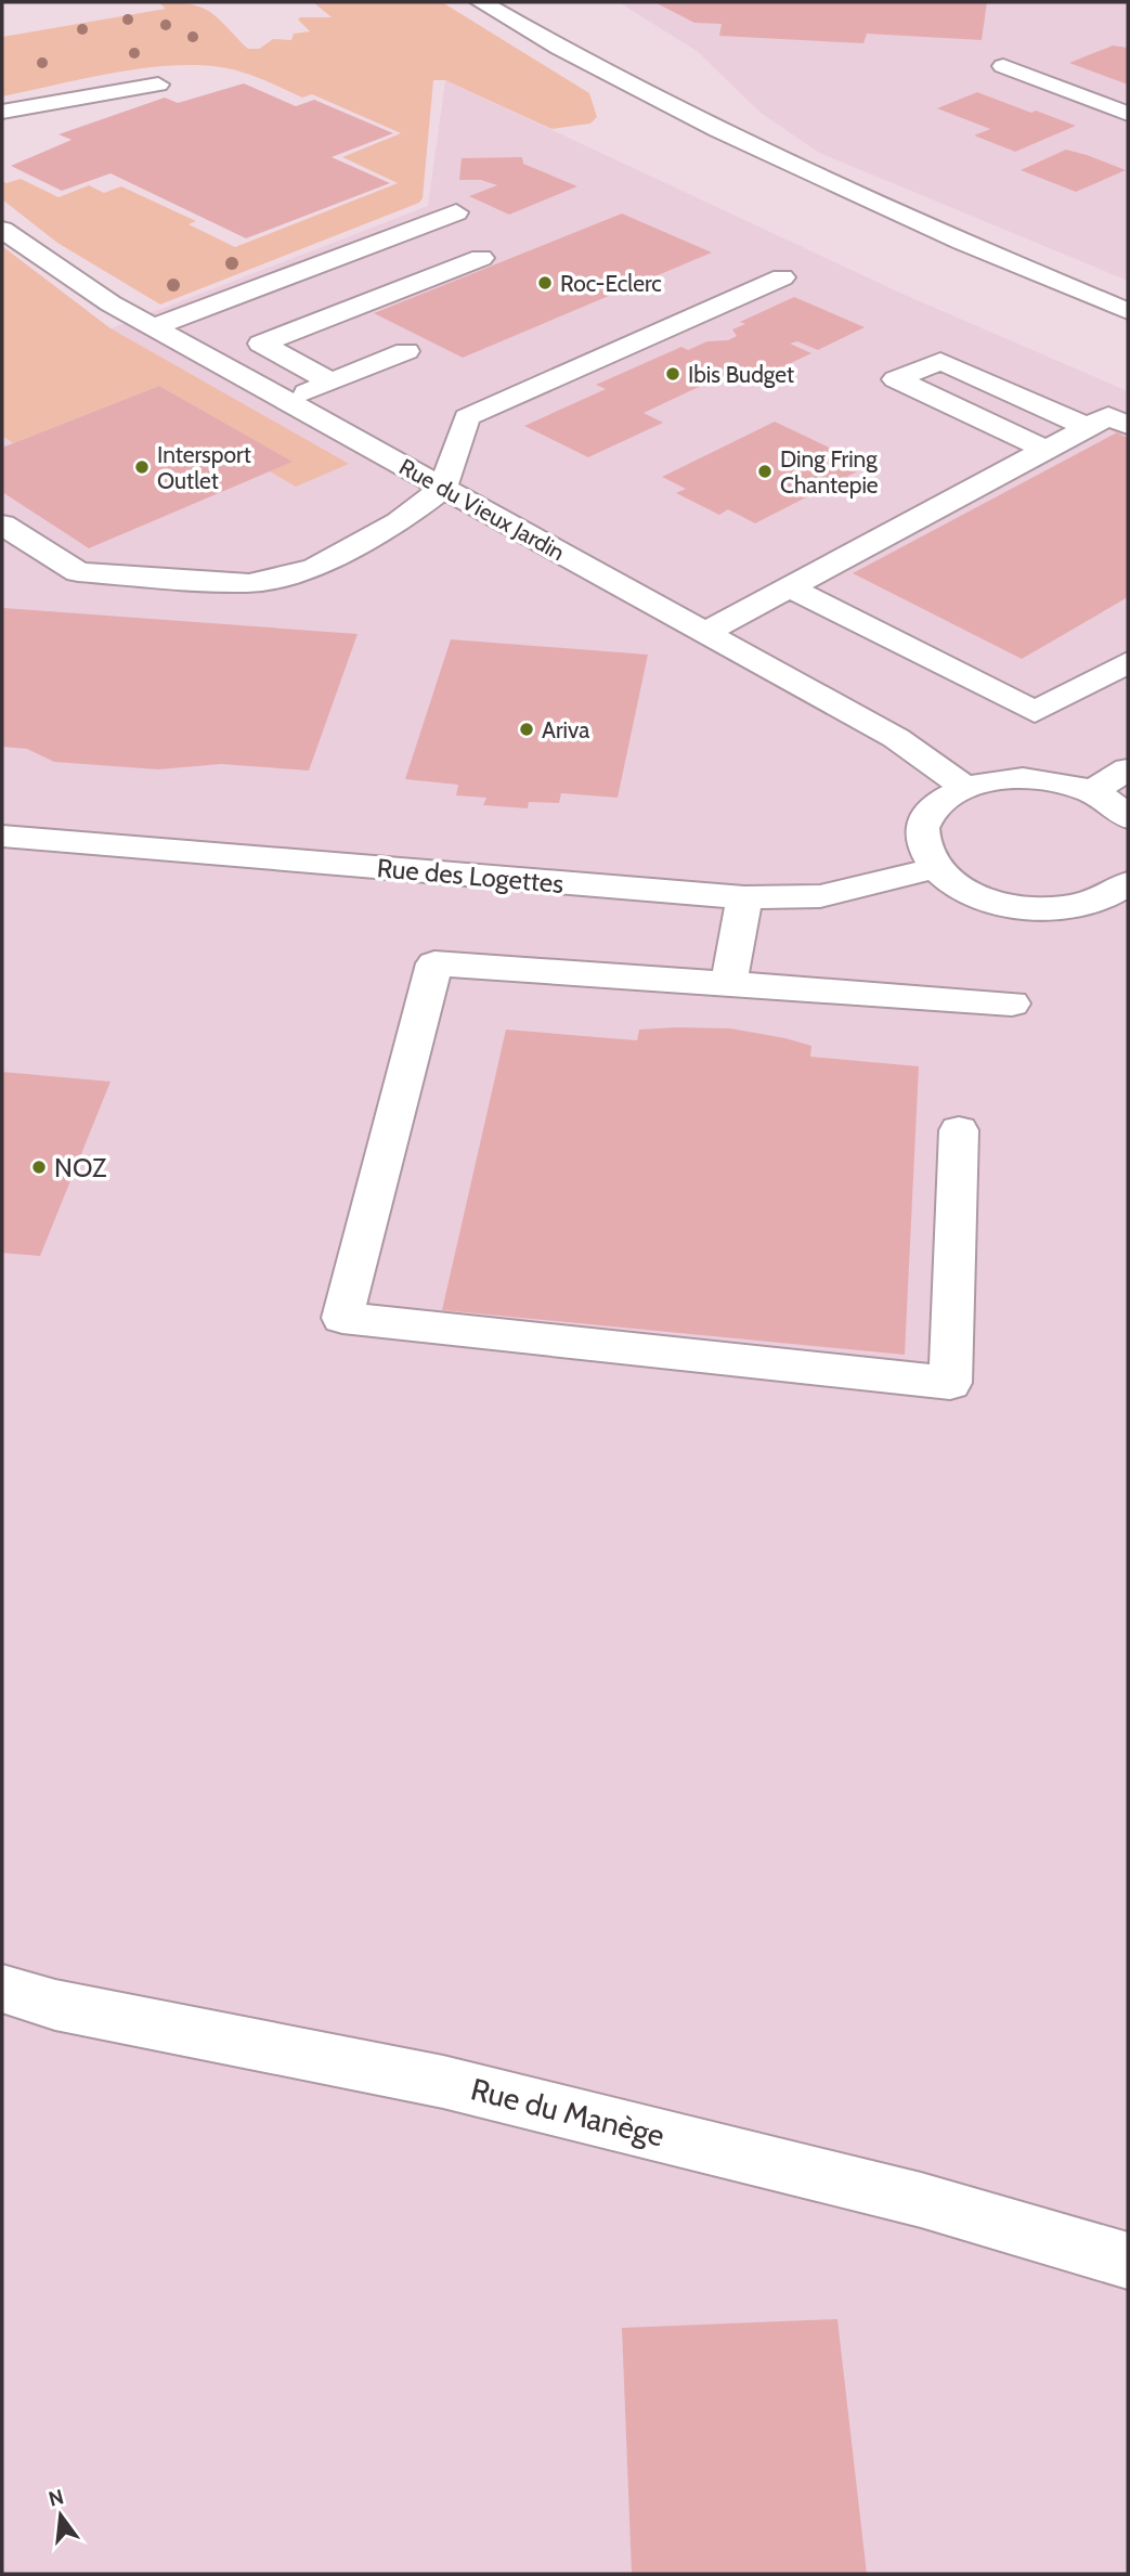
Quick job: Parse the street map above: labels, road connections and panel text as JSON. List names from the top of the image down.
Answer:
{
  "streets": {
    "street": ["Rue du Vieux Jardin", "Rue des Logettes", "Rue du Manège"]
  },
  "places": [
    "Roc-Eclerc",
    "Ibis Budget",
    "Intersport Outlet",
    "Ding Fring Chantepie",
    "Ariva",
    "NOZ"
  ],
  "north": "top"
}
